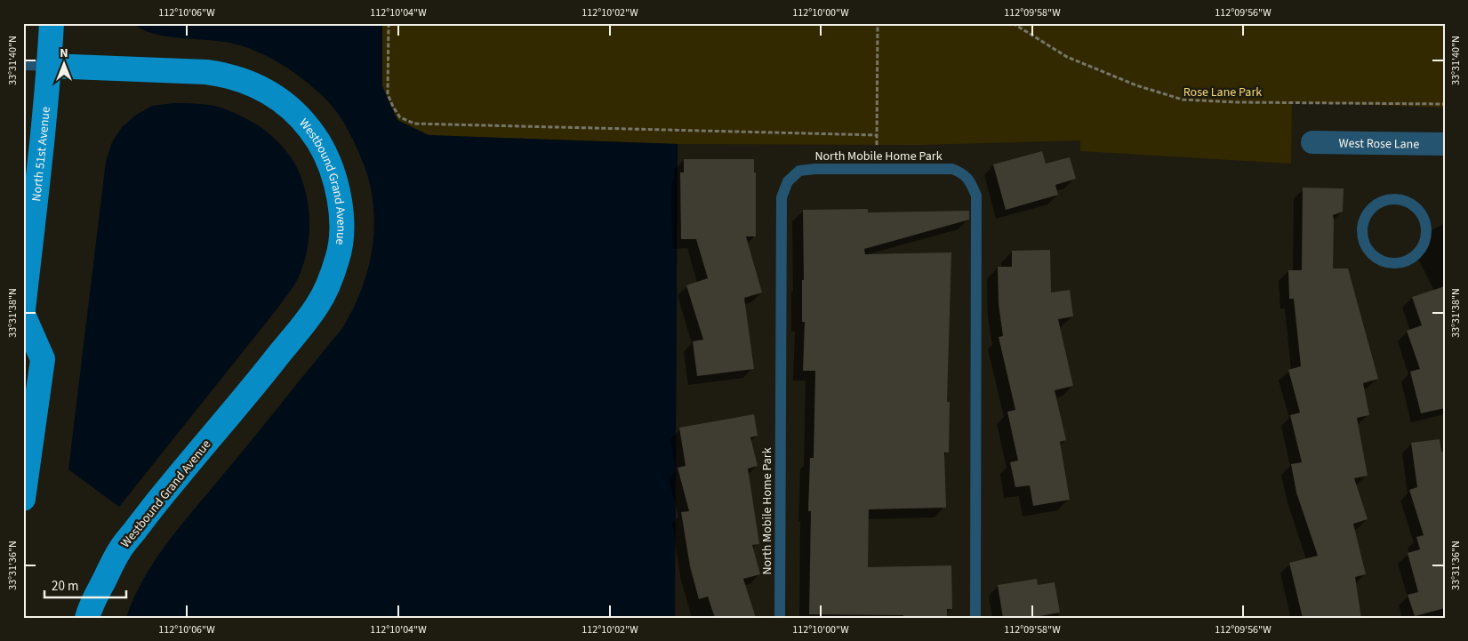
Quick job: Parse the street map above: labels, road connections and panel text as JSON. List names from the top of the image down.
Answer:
{
  "streets": {
    "main road": ["North 51st Avenue", "Westbound Grand Avenue"],
    "street": ["West Rose Lane"],
    "lane": ["North Mobile Home Park"]
  },
  "crossings": [
    ["North 51st Avenue", "Westbound Grand Avenue"]
  ],
  "parks": ["Rose Lane Park"],
  "scale_bar": "20 m",
  "north": "top",
  "coordinates": [
    "112°10'06\"W",
    "112°10'04\"W",
    "112°10'02\"W",
    "112°10'00\"W",
    "112°09'58\"W",
    "112°09'56\"W",
    "33°31'40\"N",
    "33°31'38\"N",
    "33°31'36\"N"
  ]
}
